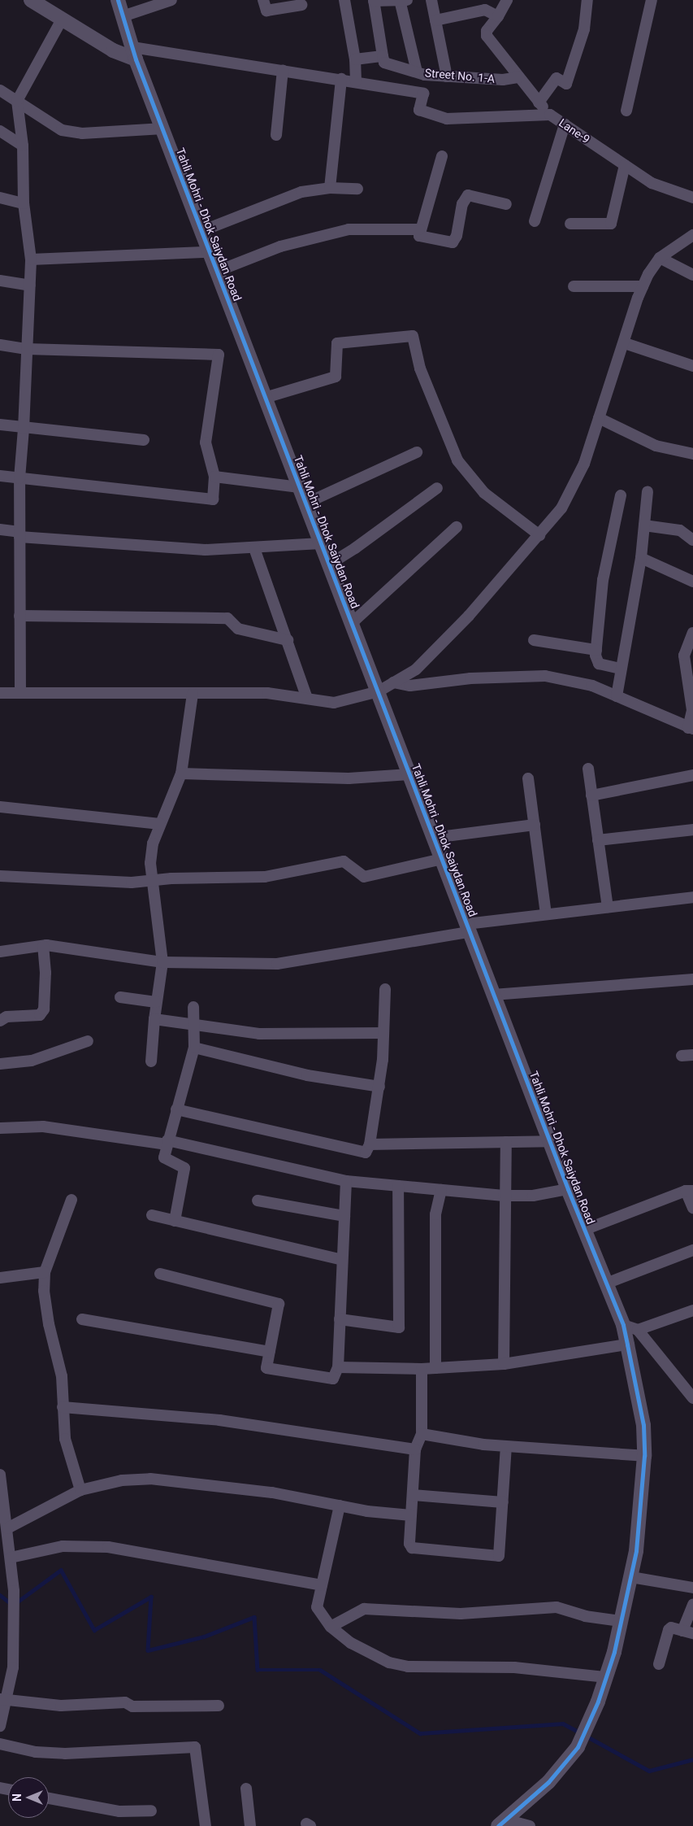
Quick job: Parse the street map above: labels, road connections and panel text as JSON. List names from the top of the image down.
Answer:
{
  "streets": {
    "street": ["Street No. 1-A", "Lane-9", "Tahli Mohri - Dhok Saiydan Road"]
  },
  "north": "left"
}
